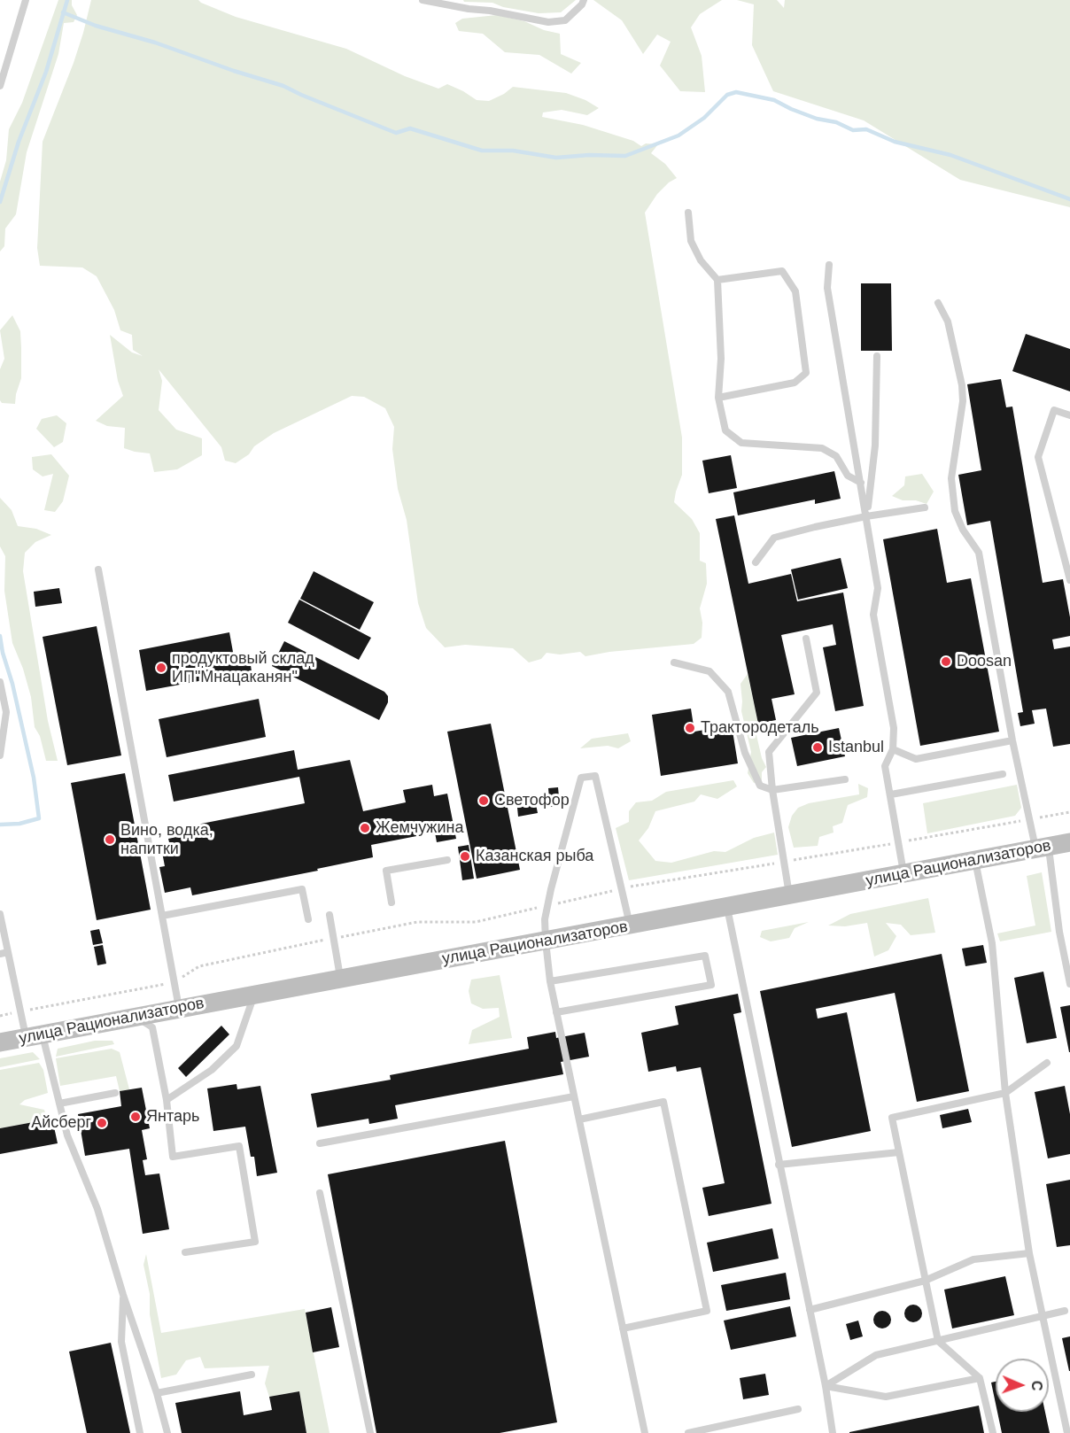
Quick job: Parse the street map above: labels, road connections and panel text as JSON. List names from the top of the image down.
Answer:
{
  "streets": {
    "main road": ["улица Рационализаторов"]
  },
  "places": [
    "Doosan",
    "продуктовый склад ИП\"Мнацаканян\"",
    "Трактородеталь",
    "Istanbul",
    "Светофор",
    "Жемчужина",
    "Вино, водка, напитки",
    "Казанская рыба",
    "Янтарь",
    "Айсберг"
  ],
  "north": "right"
}
